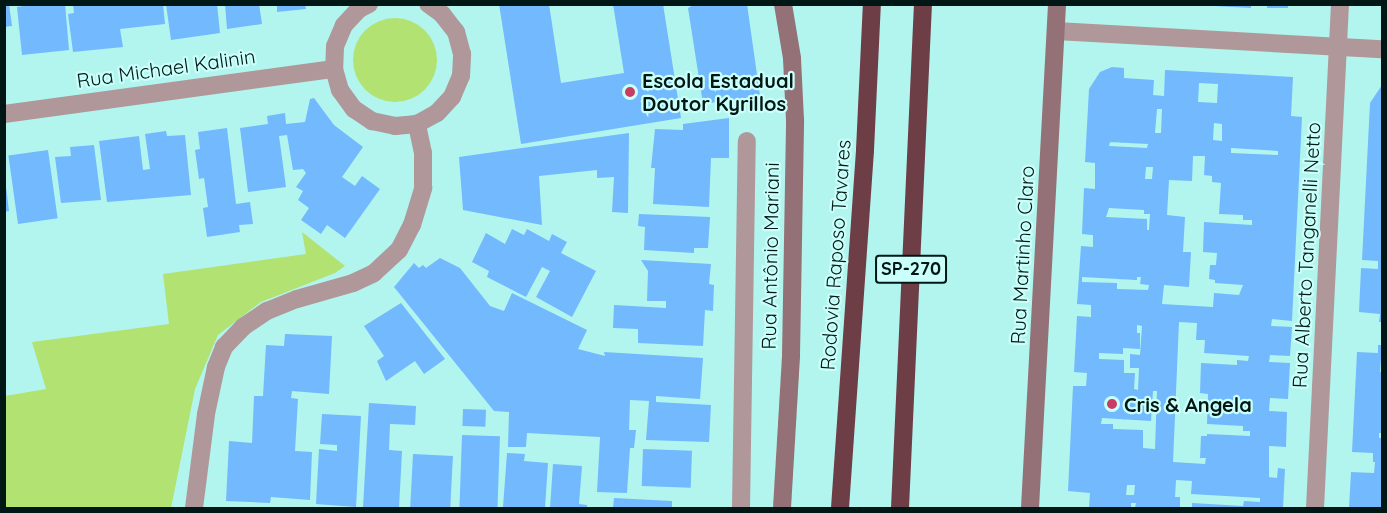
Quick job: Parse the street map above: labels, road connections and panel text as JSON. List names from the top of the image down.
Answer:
{
  "streets": {
    "highway": ["Rodovia Raposo Tavares", "SP-270"],
    "street": [
      "Rua Michael Kalinin",
      "Rua Martinho Claro",
      "Rua Alberto Tanganelli Netto",
      "Rua Antônio Mariani"
    ]
  },
  "places": ["Escola Estadual Doutor Kyrillos", "Cris & Angela"]
}
